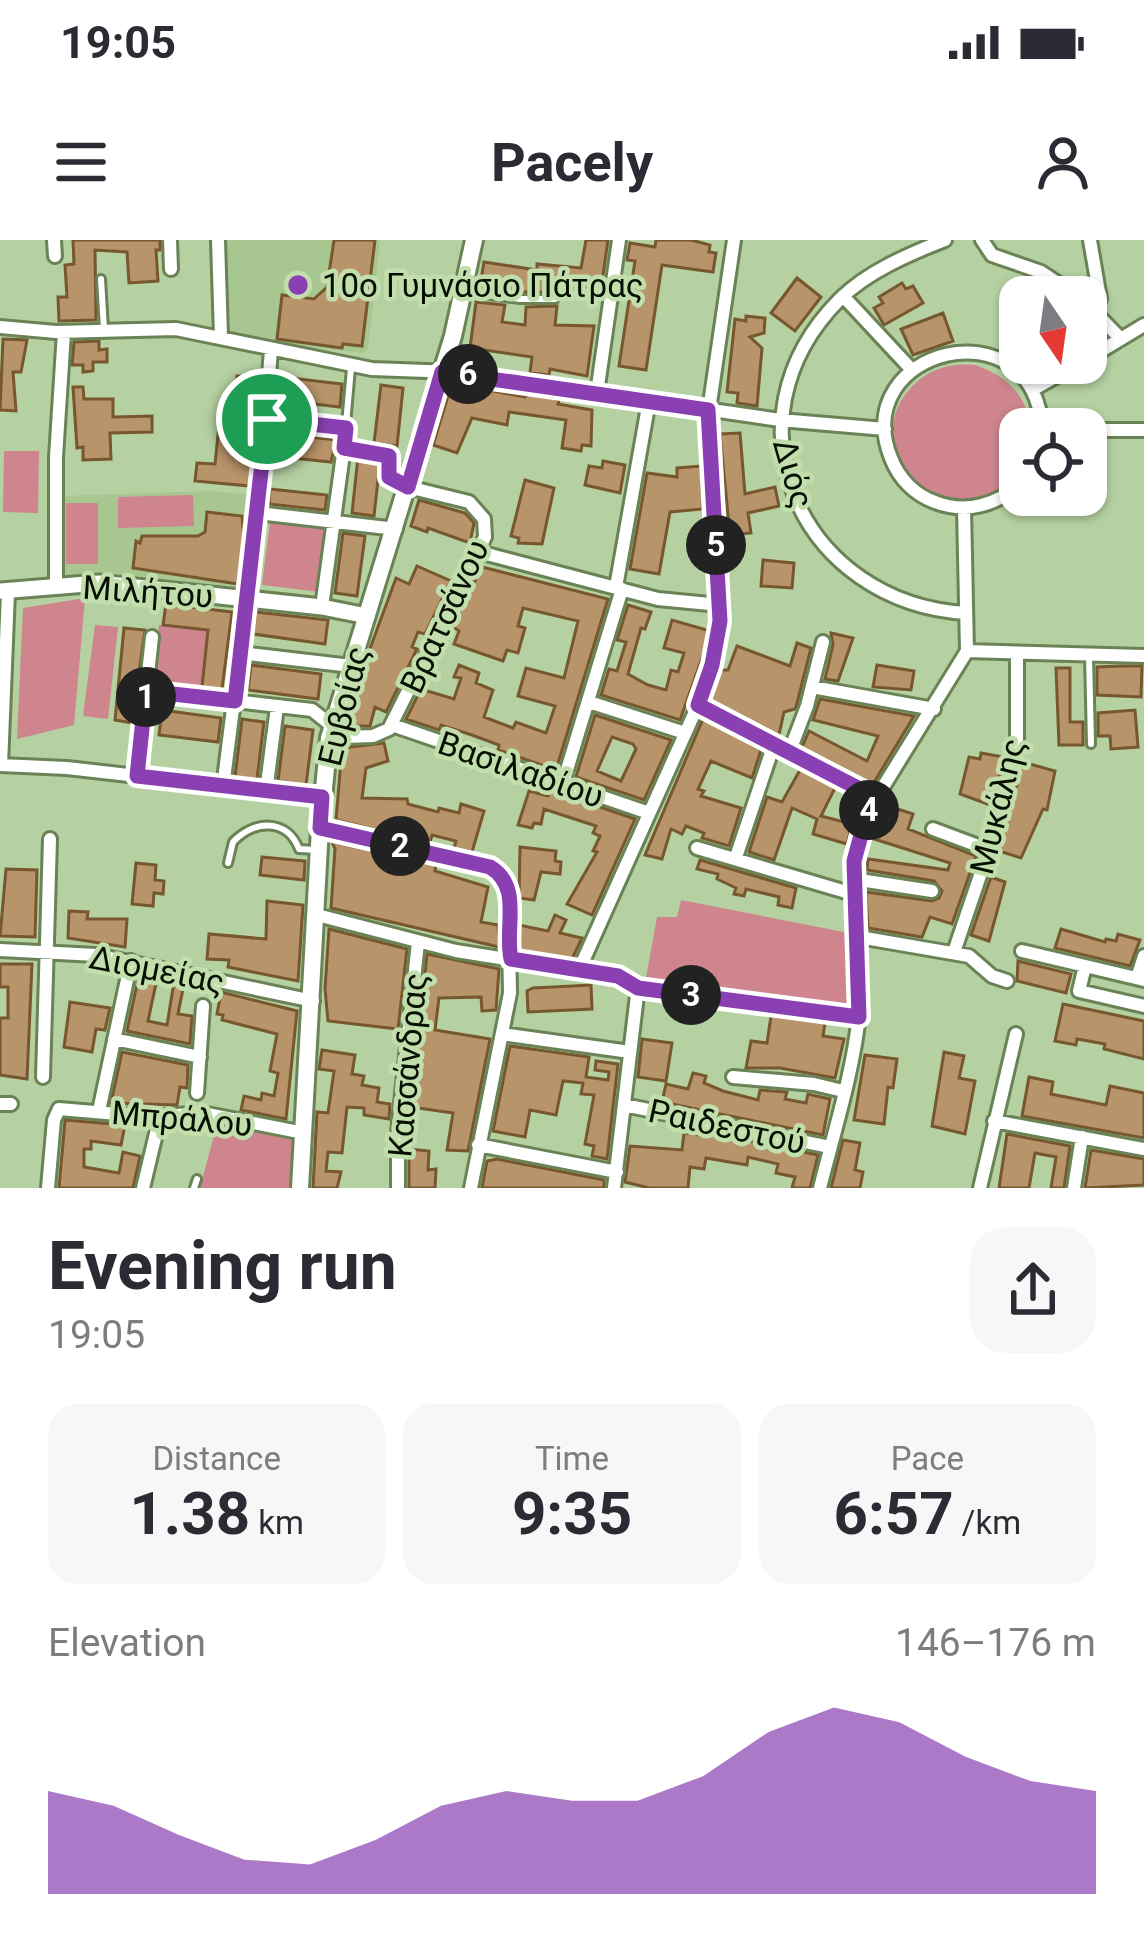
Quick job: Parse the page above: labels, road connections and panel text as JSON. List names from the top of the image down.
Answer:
{
  "streets": {
    "main road": ["Ευβοίας"],
    "street": [
      "Διός",
      "Μιλήτου",
      "Βρατσάνου",
      "Βασιλαδίου",
      "Μυκάλης",
      "Διομείας",
      "Κασσάνδρας",
      "Μπράλου",
      "Ραιδεστού"
    ]
  },
  "crossings": [
    ["Μιλήτου", "Ευβοίας"],
    ["Βρατσάνου", "Ευβοίας"],
    ["Βρατσάνου", "Βασιλαδίου"],
    ["Ευβοίας", "Διομείας"],
    ["Ευβοίας", "Μπράλου"]
  ],
  "places": ["10ο Γυμνάσιο Πάτρας"],
  "north": "bottom",
  "page": {
    "status": "19:05",
    "header": "Pacely",
    "pins": [
      "6",
      "5",
      "1",
      "4",
      "2",
      "3"
    ],
    "heading": ["Evening run", "19:05"],
    "stats": [
      ["Distance", "1.38 km"],
      ["Time", "9:35"],
      ["Pace", "6:57 /km"]
    ],
    "chart": ["Elevation", "146–176 m"]
  }
}
